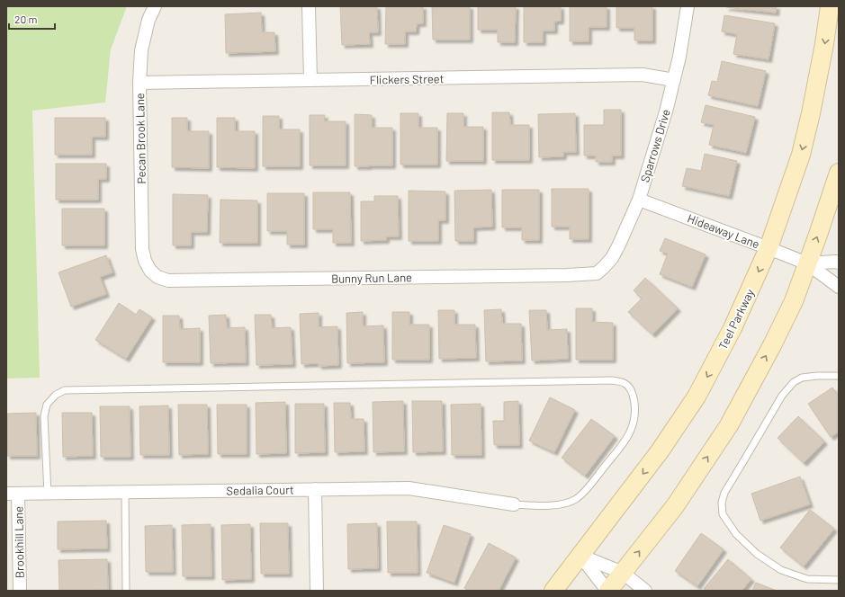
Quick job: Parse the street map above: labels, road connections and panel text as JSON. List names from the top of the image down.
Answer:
{
  "streets": {
    "main road": ["Teel Parkway"],
    "street": [
      "Flickers Street",
      "Pecan Brook Lane",
      "Sparrows Drive",
      "Hideaway Lane",
      "Bunny Run Lane",
      "Sedalia Court",
      "Brookhill Lane"
    ]
  },
  "crossings": [
    ["Flickers Street", "Pecan Brook Lane"],
    ["Flickers Street", "Sparrows Drive"],
    ["Pecan Brook Lane", "Bunny Run Lane"],
    ["Sparrows Drive", "Hideaway Lane"],
    ["Sparrows Drive", "Bunny Run Lane"],
    ["Hideaway Lane", "Teel Parkway"],
    ["Sedalia Court", "Brookhill Lane"]
  ],
  "scale_bar": "20 m"
}
